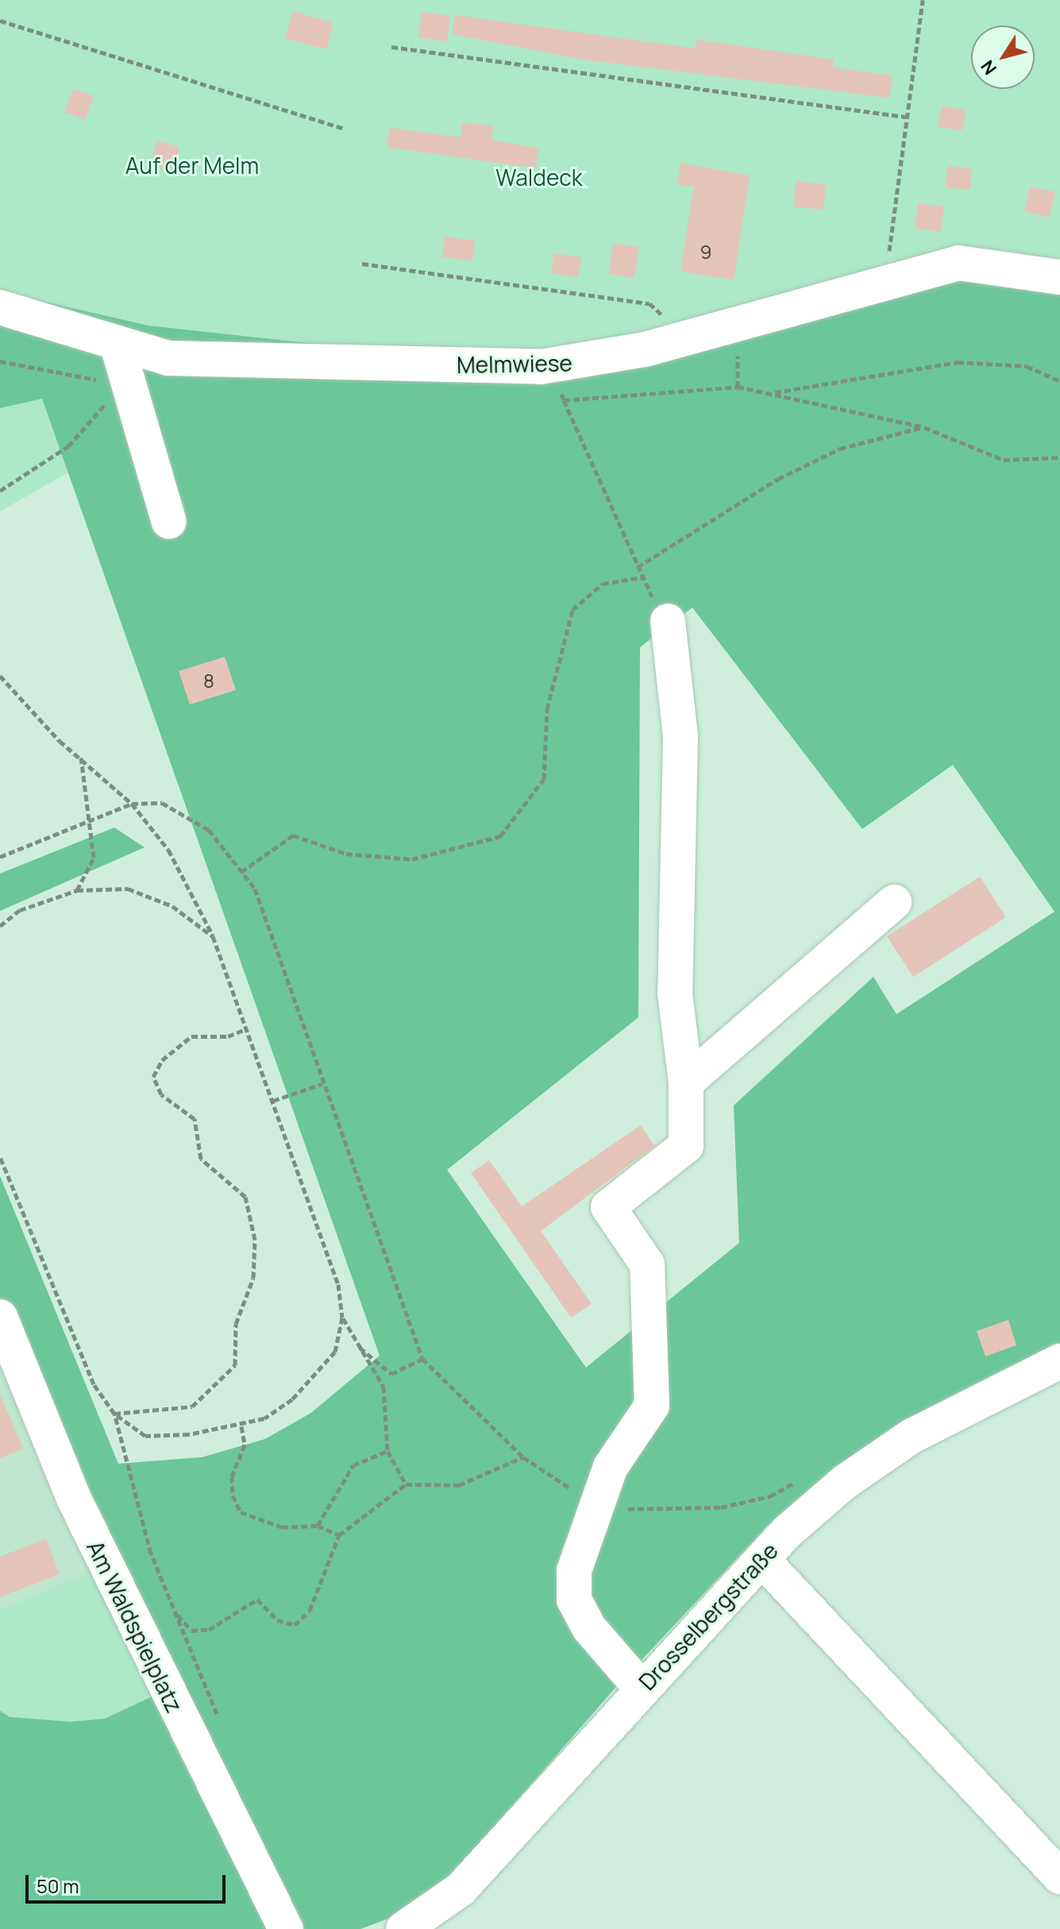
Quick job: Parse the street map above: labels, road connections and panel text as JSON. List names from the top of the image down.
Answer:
{
  "streets": {
    "street": ["Melmwiese", "Drosselbergstraße", "Am Waldspielplatz"]
  },
  "parks": ["Auf der Melm", "Waldeck"],
  "house_numbers": ["9", "8"],
  "scale_bar": "50 m",
  "north": "bottom left"
}
